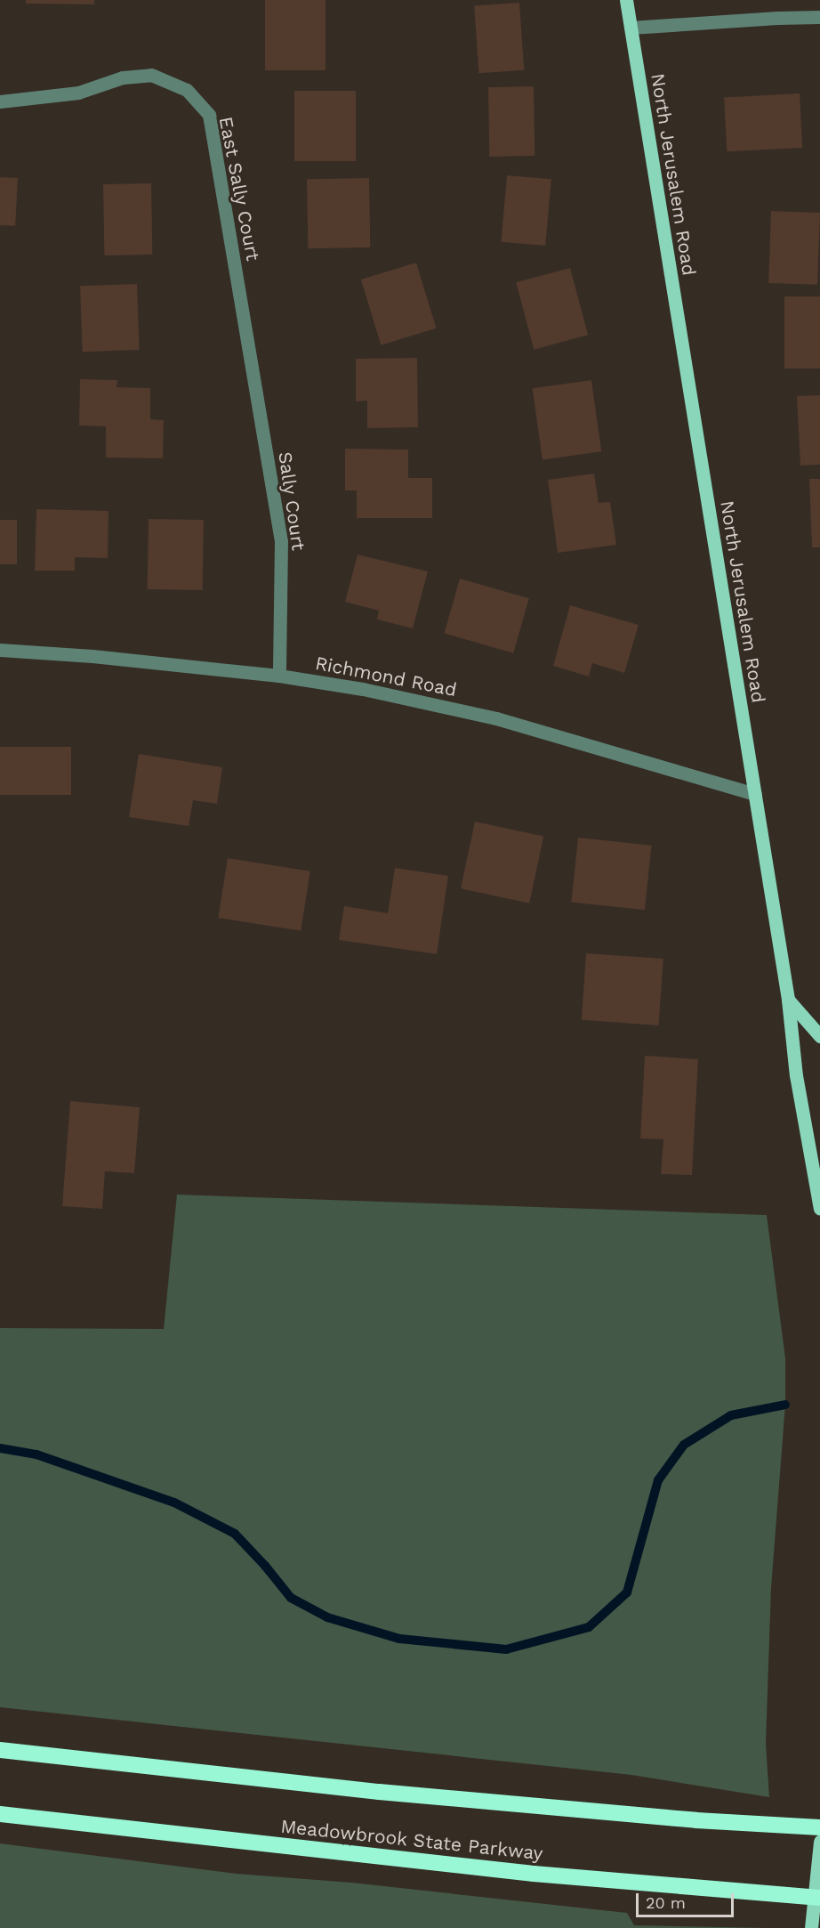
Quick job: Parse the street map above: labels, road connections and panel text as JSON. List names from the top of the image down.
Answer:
{
  "streets": {
    "highway": ["Meadowbrook State Parkway"],
    "main road": ["North Jerusalem Road"],
    "street": ["East Sally Court", "Sally Court", "Richmond Road"]
  },
  "crossings": [
    ["North Jerusalem Road", "Richmond Road"],
    ["East Sally Court", "Sally Court"],
    ["Sally Court", "Richmond Road"]
  ],
  "scale_bar": "20 m"
}
